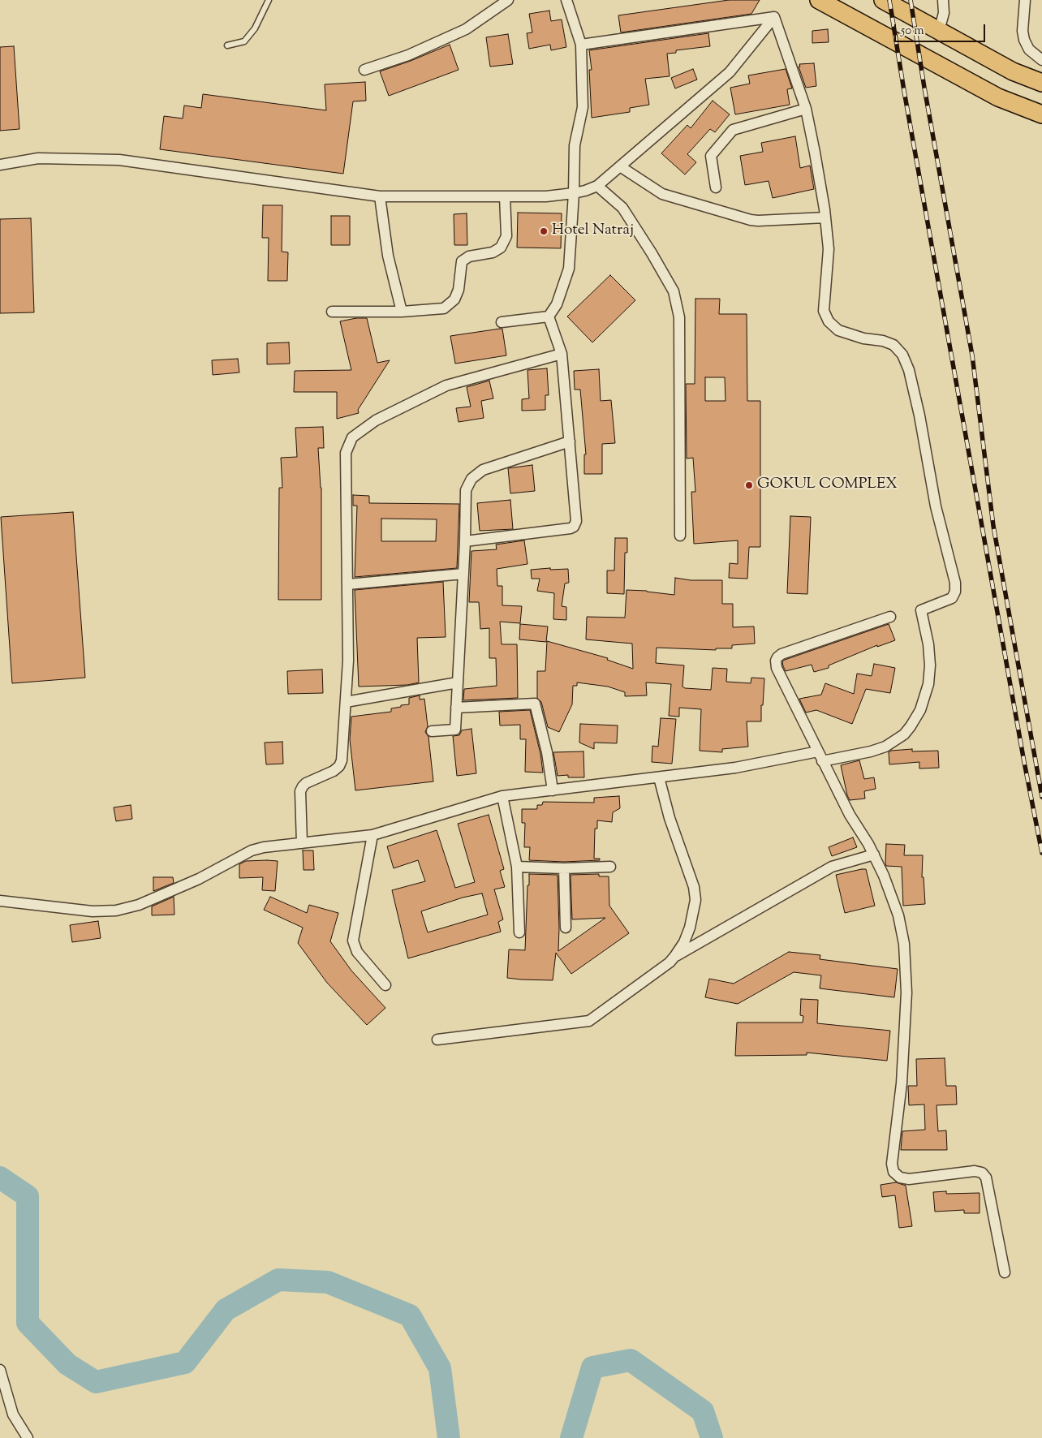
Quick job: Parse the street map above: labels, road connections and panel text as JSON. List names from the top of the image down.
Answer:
{
  "places": ["Hotel Natraj", "GOKUL COMPLEX"],
  "scale_bar": "50 m"
}
